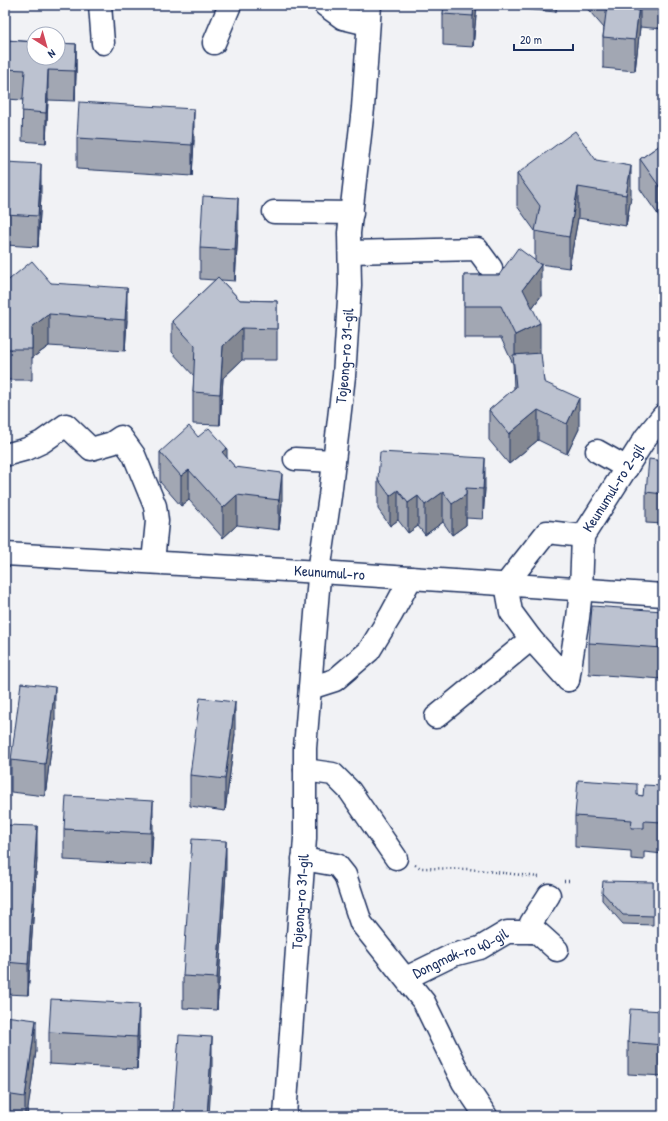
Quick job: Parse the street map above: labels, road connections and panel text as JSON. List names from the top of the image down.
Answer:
{
  "streets": {
    "street": [
      "Tojeong-ro 31-gil",
      "Keunumul-ro 2-gil",
      "Keunumul-ro",
      "Dongmak-ro 40-gil"
    ]
  },
  "crossings": [
    ["Tojeong-ro 31-gil", "Keunumul-ro"],
    ["Tojeong-ro 31-gil", "Dongmak-ro 40-gil"],
    ["Keunumul-ro 2-gil", "Keunumul-ro"]
  ],
  "scale_bar": "20 m",
  "north": "bottom right"
}
